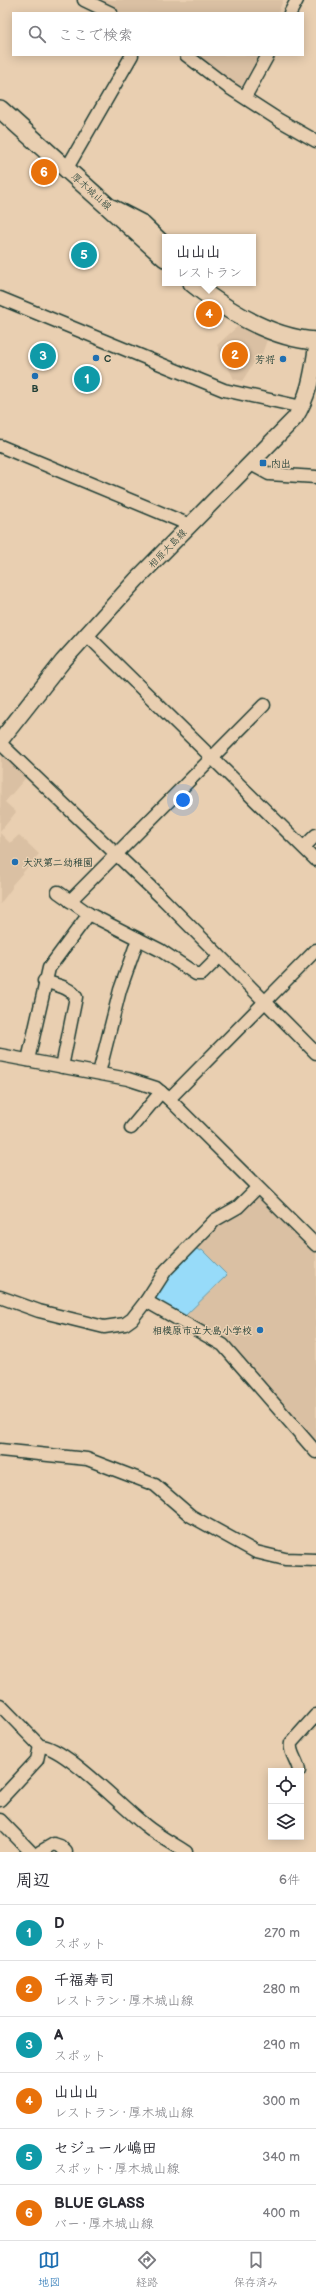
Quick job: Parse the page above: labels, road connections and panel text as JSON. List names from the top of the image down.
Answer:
{
  "streets": {
    "main road": ["厚木城山線"],
    "street": ["相原大島線"]
  },
  "places": {
    "other": [
      "C",
      "芳将",
      "B",
      "大沢第二幼稚園",
      "相模原市立大島小学校"
    ],
    "transit": ["内出"]
  },
  "page": {
    "search": "ここで検索",
    "pins": [
      "6",
      "5",
      "4",
      "2",
      "3",
      "1"
    ],
    "popup": ["山山山", "レストラン"],
    "heading": ["周辺", "6件"],
    "list": [
      {
        "mark": "1",
        "name": "D",
        "note": "スポット",
        "value": "270 m"
      },
      {
        "mark": "2",
        "name": "千福寿司",
        "note": "レストラン · 厚木城山線",
        "value": "280 m"
      },
      {
        "mark": "3",
        "name": "A",
        "note": "スポット",
        "value": "290 m"
      },
      {
        "mark": "4",
        "name": "山山山",
        "note": "レストラン · 厚木城山線",
        "value": "300 m"
      },
      {
        "mark": "5",
        "name": "セジュール嶋田",
        "note": "スポット · 厚木城山線",
        "value": "340 m"
      },
      {
        "mark": "6",
        "name": "BLUE GLASS",
        "note": "バー · 厚木城山線",
        "value": "400 m"
      }
    ],
    "nav": ["地図", "経路", "保存済み"]
  }
}
